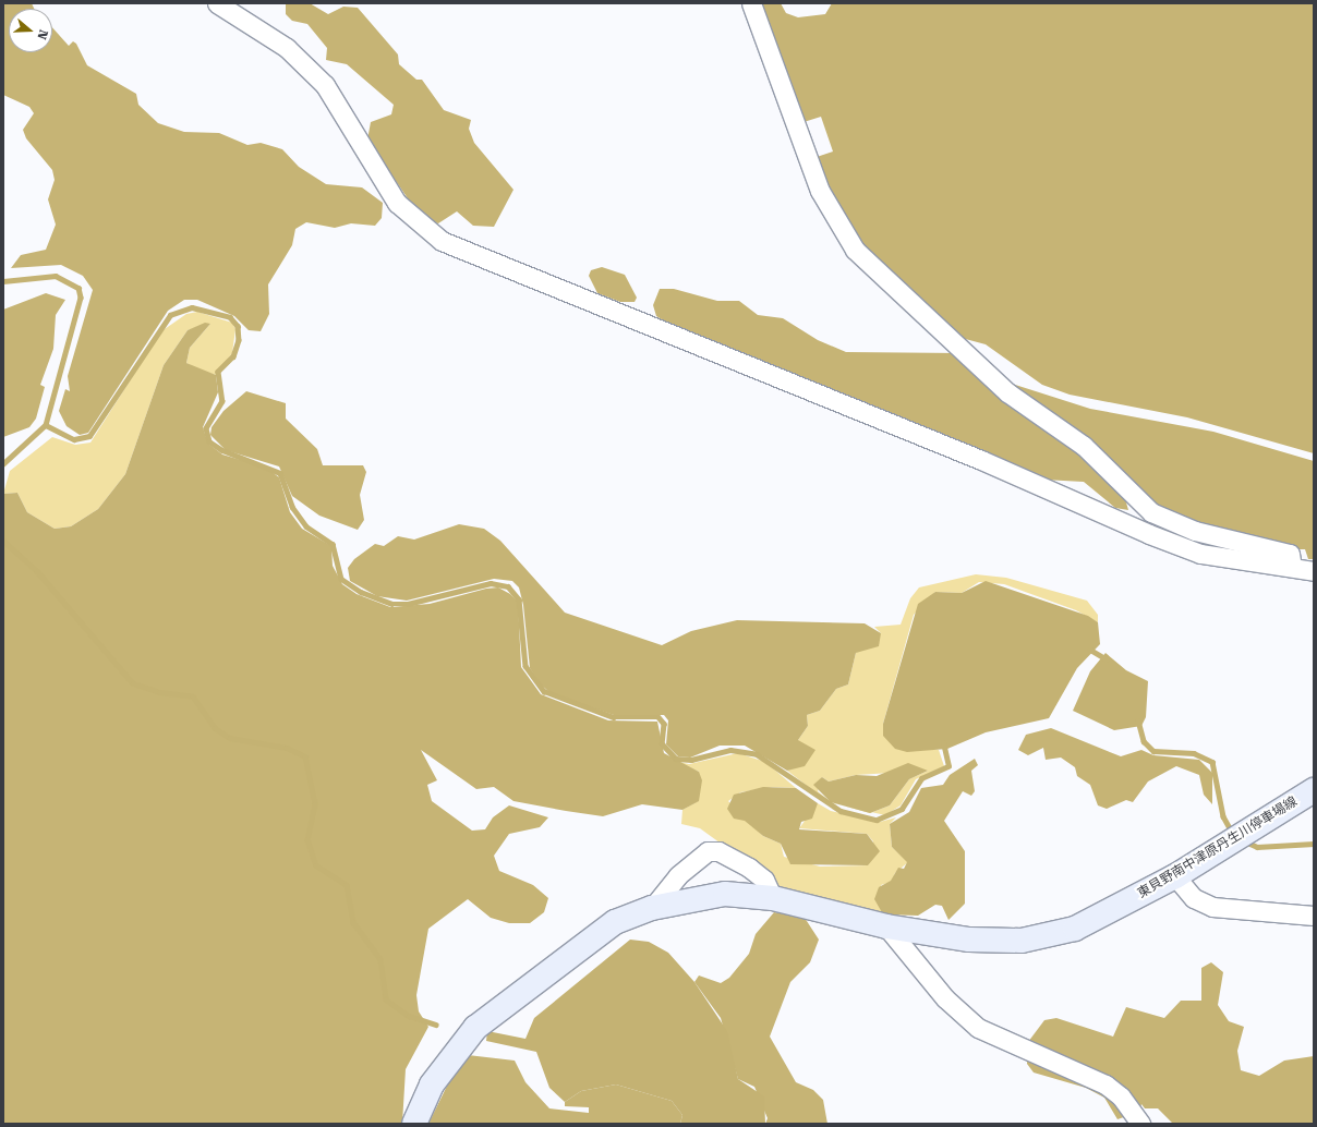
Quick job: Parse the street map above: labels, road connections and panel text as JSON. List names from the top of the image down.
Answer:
{
  "streets": {
    "main road": ["東貝野南中津原丹生川停車場線"]
  },
  "north": "right"
}
